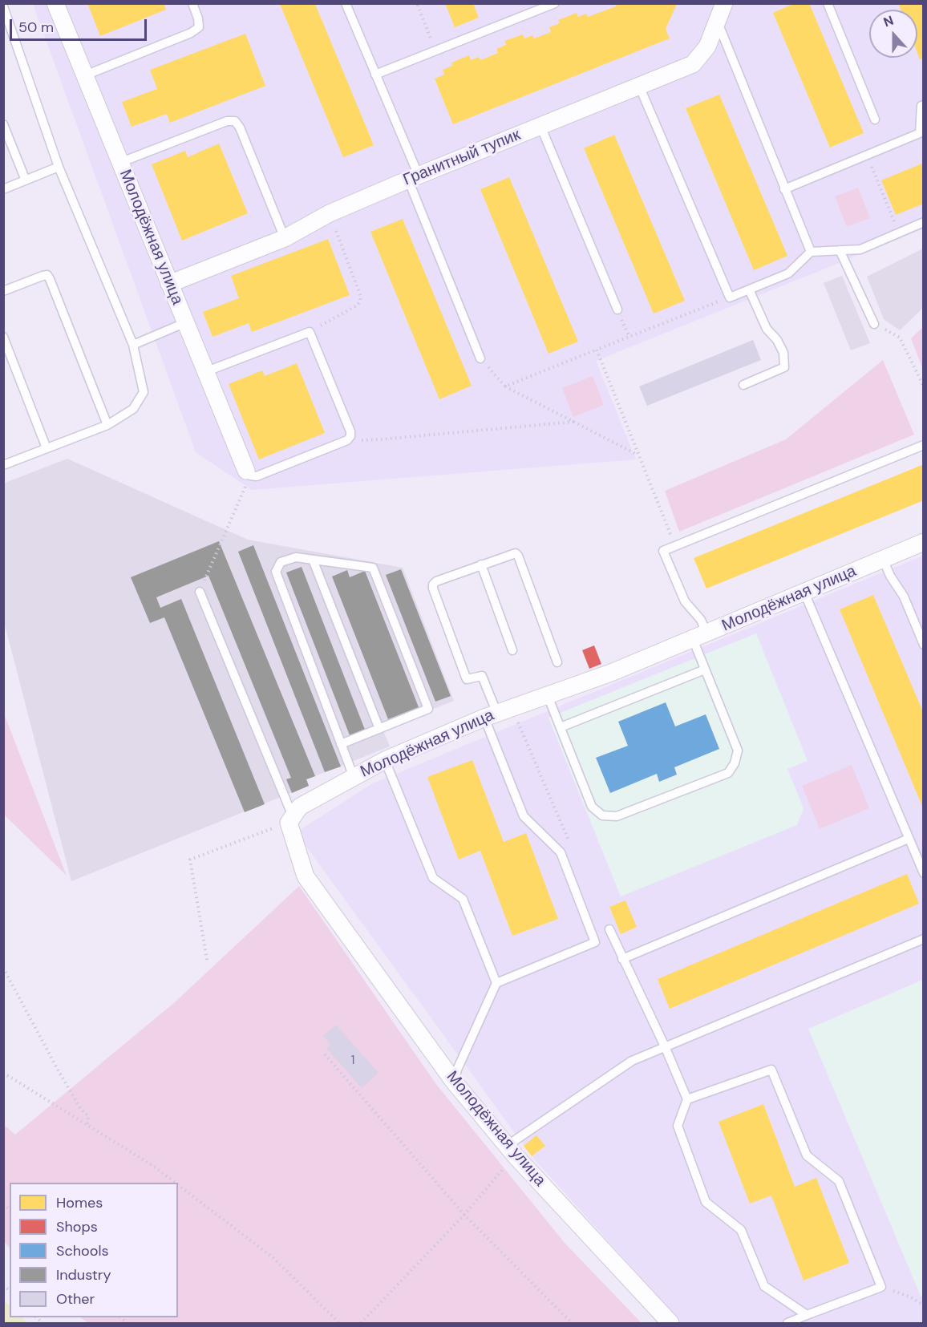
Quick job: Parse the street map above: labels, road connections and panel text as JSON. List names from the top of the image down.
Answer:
{
  "streets": {
    "street": ["Гранитный тупик", "Молодёжная улица"]
  },
  "crossings": [
    ["Гранитный тупик", "Молодёжная улица"]
  ],
  "house_numbers": ["1"],
  "legend": [
    "Homes",
    "Shops",
    "Schools",
    "Industry",
    "Other"
  ],
  "scale_bar": "50 m",
  "north": "top"
}
